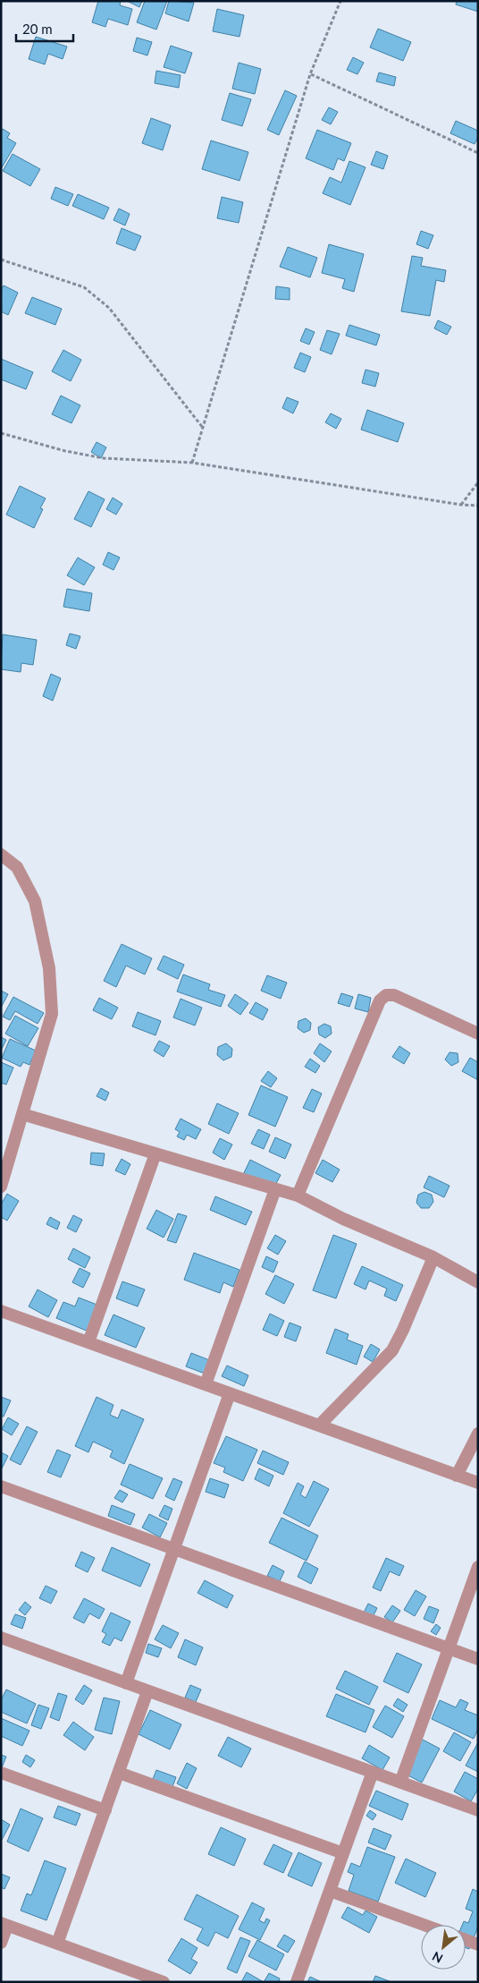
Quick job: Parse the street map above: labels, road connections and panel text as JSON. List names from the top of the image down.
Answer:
{
  "scale_bar": "20 m",
  "north": "bottom left"
}
